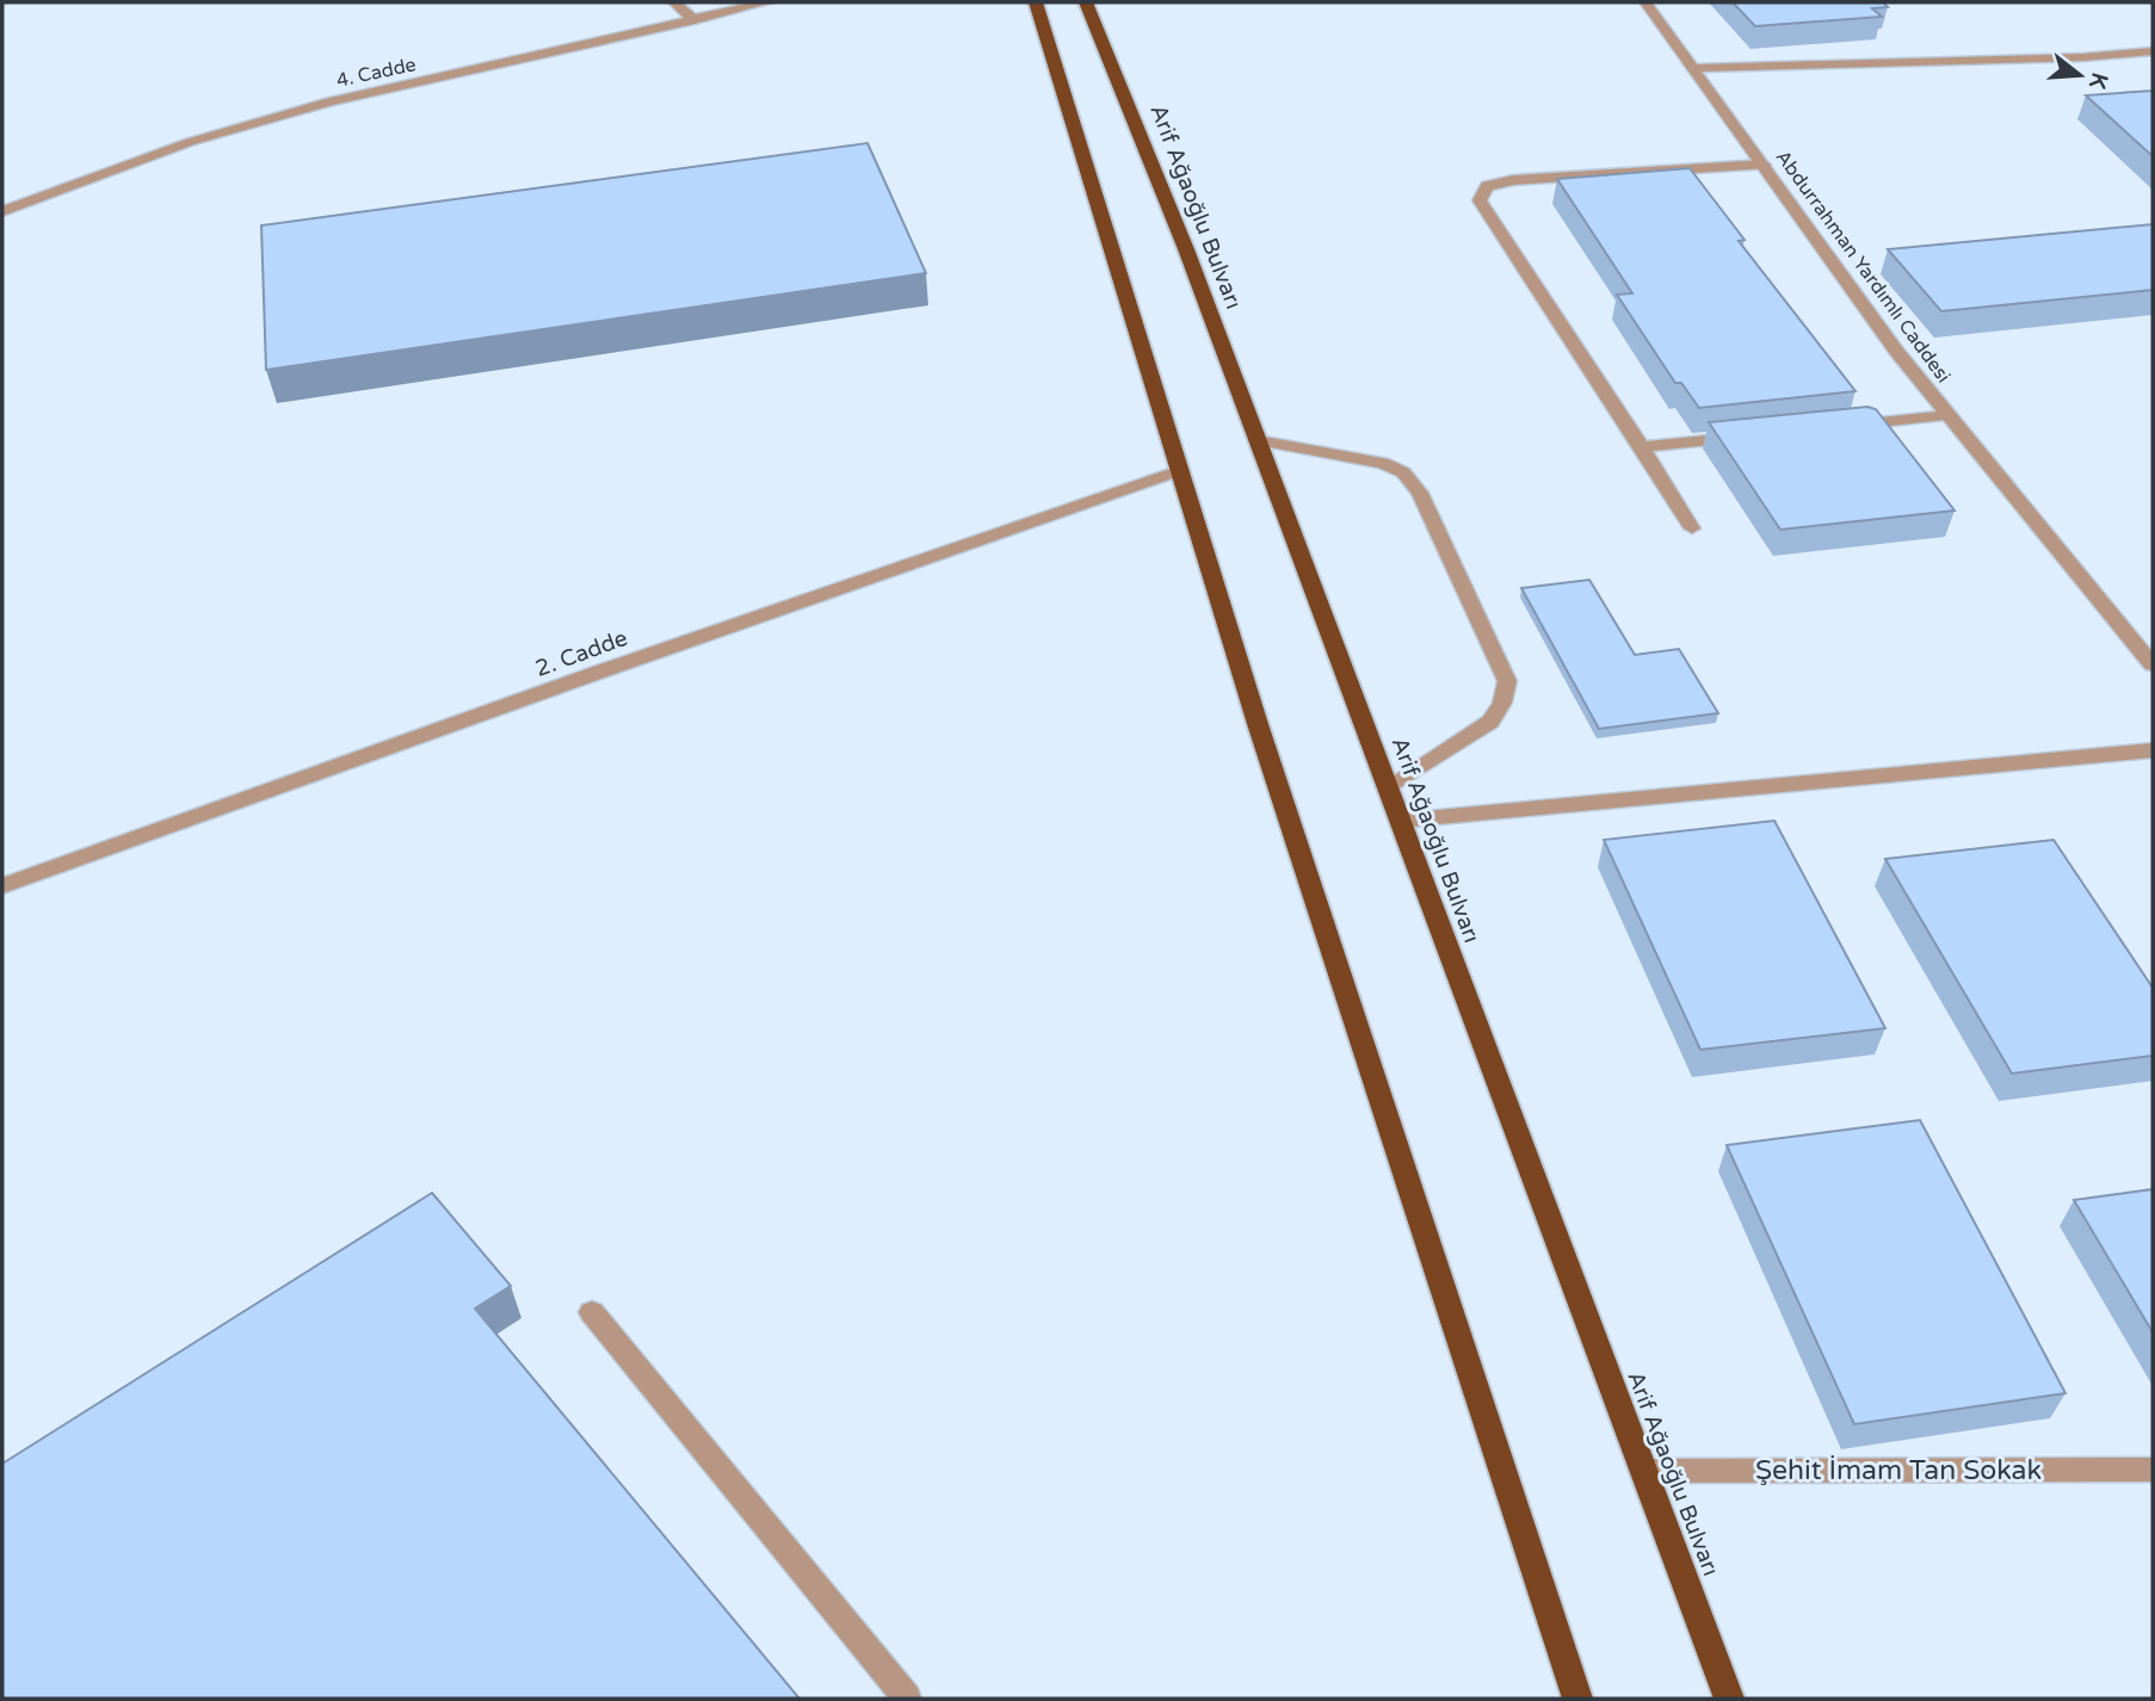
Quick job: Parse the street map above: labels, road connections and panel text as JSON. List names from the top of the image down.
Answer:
{
  "streets": {
    "highway": ["Arif Ağaoğlu Bulvarı"],
    "street": [
      "4. Cadde",
      "Abdurrahman Yardımlı Caddesi",
      "2. Cadde",
      "Şehit İmam Tan Sokak"
    ]
  },
  "crossings": [
    ["Arif Ağaoğlu Bulvarı", "Şehit İmam Tan Sokak"]
  ],
  "north": "right"
}
